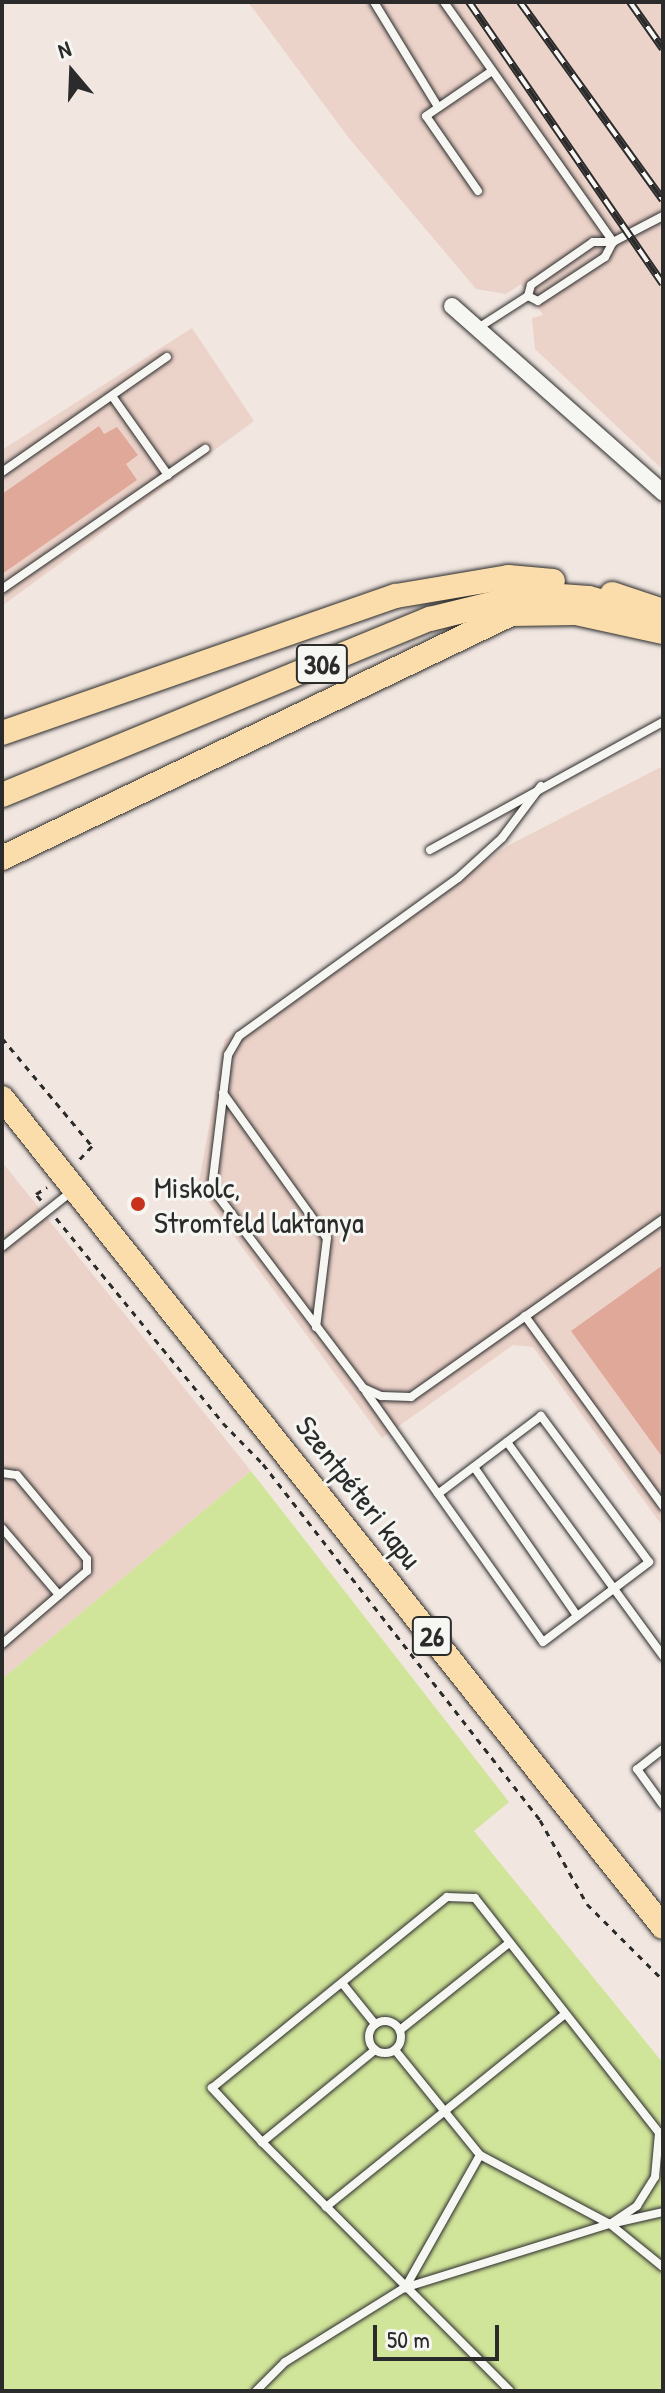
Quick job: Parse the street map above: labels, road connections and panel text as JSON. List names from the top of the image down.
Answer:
{
  "streets": {
    "main road": ["306", "Szentpéteri kapu", "26"]
  },
  "places": ["Miskolc, Stromfeld laktanya"],
  "scale_bar": "50 m",
  "north": "top"
}
